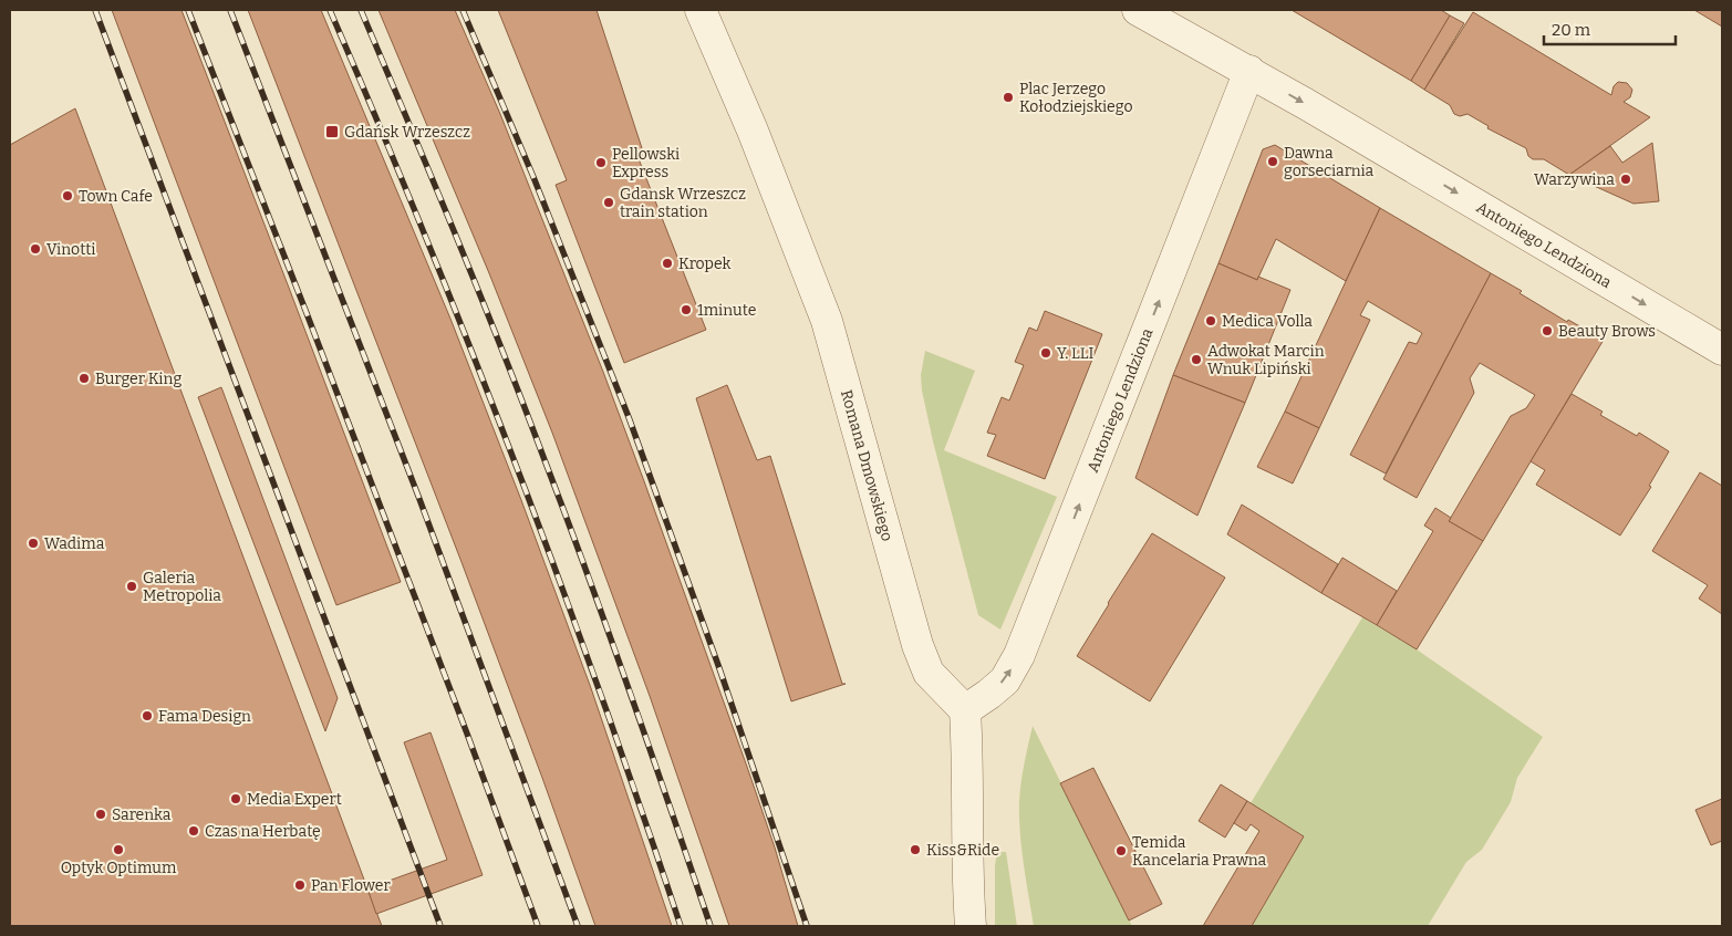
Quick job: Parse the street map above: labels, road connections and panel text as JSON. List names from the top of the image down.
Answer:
{
  "streets": {
    "street": ["Antoniego Lendziona", "Romana Dmowskiego"]
  },
  "crossings": [
    ["Antoniego Lendziona", "Romana Dmowskiego"]
  ],
  "places": {
    "other": [
      "Plac Jerzego Kołodziejskiego",
      "Dawna gorseciarnia",
      "Pellowski Express",
      "Warzywina",
      "Town Cafe",
      "Gdansk Wrzeszcz train station",
      "Vinotti",
      "Kropek",
      "1minute",
      "Medica Volla",
      "Beauty Brows",
      "Y. LLI",
      "Adwokat Marcin Wnuk Lipiński",
      "Burger King",
      "Wadima",
      "Galeria Metropolia",
      "Fama Design",
      "Media Expert",
      "Sarenka",
      "Czas na Herbatę",
      "Optyk Optimum",
      "Kiss&Ride",
      "Temida Kancelaria Prawna",
      "Pan Flower"
    ],
    "transit": ["Gdańsk Wrzeszcz"]
  },
  "scale_bar": "20 m"
}
